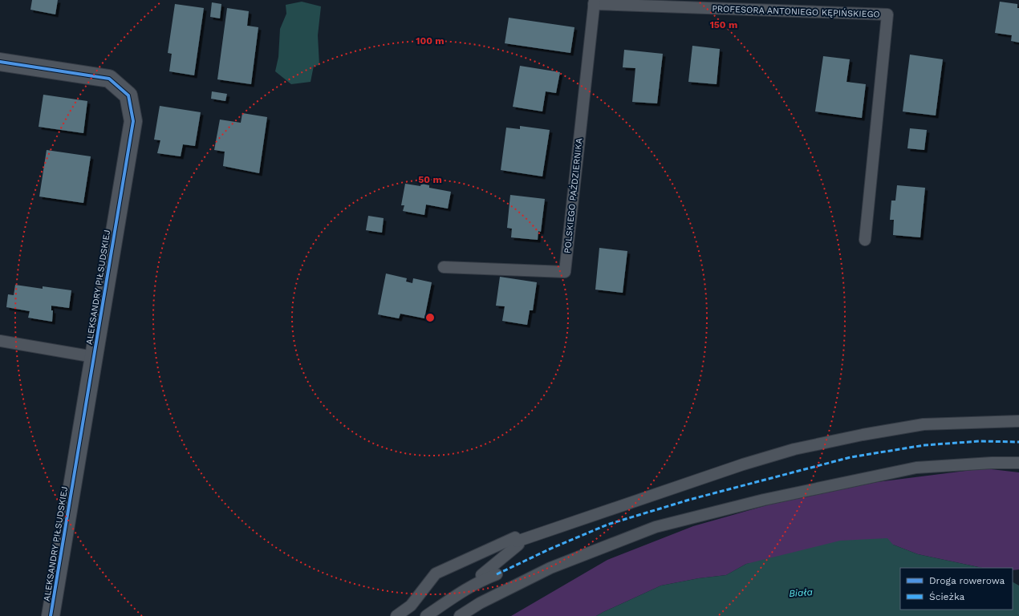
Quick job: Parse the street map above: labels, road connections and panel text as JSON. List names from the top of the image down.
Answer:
{
  "streets": {
    "street": ["ALEKSANDRY PIŁSUDSKIEJ"],
    "lane": ["PROFESORA ANTONIEGO KĘPIŃSKIEGO", "POLSKIEGO PAŹDZIERNIKA"]
  },
  "crossings": [
    ["PROFESORA ANTONIEGO KĘPIŃSKIEGO", "POLSKIEGO PAŹDZIERNIKA"]
  ],
  "water": ["Biała"],
  "legend": ["Droga rowerowa", "Ścieżka"],
  "rings": ["150 m", "100 m", "50 m"]
}
